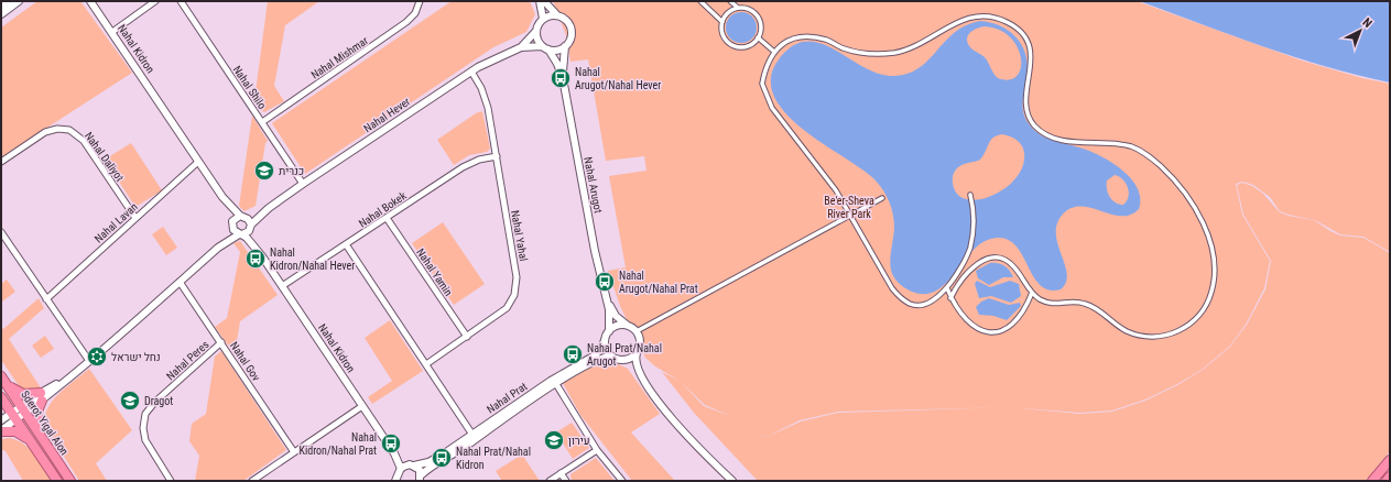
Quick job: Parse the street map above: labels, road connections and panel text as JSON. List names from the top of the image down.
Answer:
{
  "streets": {
    "highway": ["Sderot Yigal Alon"],
    "street": [
      "Nahal Kidron",
      "Nahal Mishmar",
      "Nahal Shilo",
      "Nahal Hever",
      "Nahal Daliyot",
      "Nahal Arugot",
      "Nahal Bokek",
      "Nahal Lavan",
      "Nahal Yahal",
      "Nahal Yamin",
      "Nahal Peres",
      "Nahal Gov",
      "Nahal Prat"
    ]
  },
  "crossings": [
    ["Nahal Kidron", "Nahal Hever"],
    ["Nahal Kidron", "Nahal Bokek"],
    ["Nahal Kidron", "Nahal Lavan"],
    ["Nahal Kidron", "Nahal Prat"],
    ["Nahal Mishmar", "Nahal Shilo"],
    ["Nahal Shilo", "Nahal Hever"],
    ["Nahal Hever", "Nahal Arugot"],
    ["Nahal Hever", "Nahal Yahal"],
    ["Nahal Daliyot", "Nahal Lavan"],
    ["Nahal Arugot", "Nahal Prat"],
    ["Nahal Bokek", "Nahal Yahal"],
    ["Nahal Bokek", "Nahal Yamin"],
    ["Nahal Yahal", "Nahal Yamin"],
    ["Nahal Peres", "Nahal Gov"]
  ],
  "parks": ["Be'er-Sheva River Park"],
  "places": {
    "bus stop": [
      "Nahal Arugot/Nahal Hever",
      "Nahal Kidron/Nahal Hever",
      "Nahal Arugot/Nahal Prat",
      "Nahal Prat/Nahal Arugot",
      "Nahal Kidron/Nahal Prat",
      "Nahal Prat/Nahal Kidron"
    ],
    "school or university": ["כנרית", "Dragot", "עירון"],
    "synagogue": ["נחל ישראל"]
  },
  "north": "top right"
}
